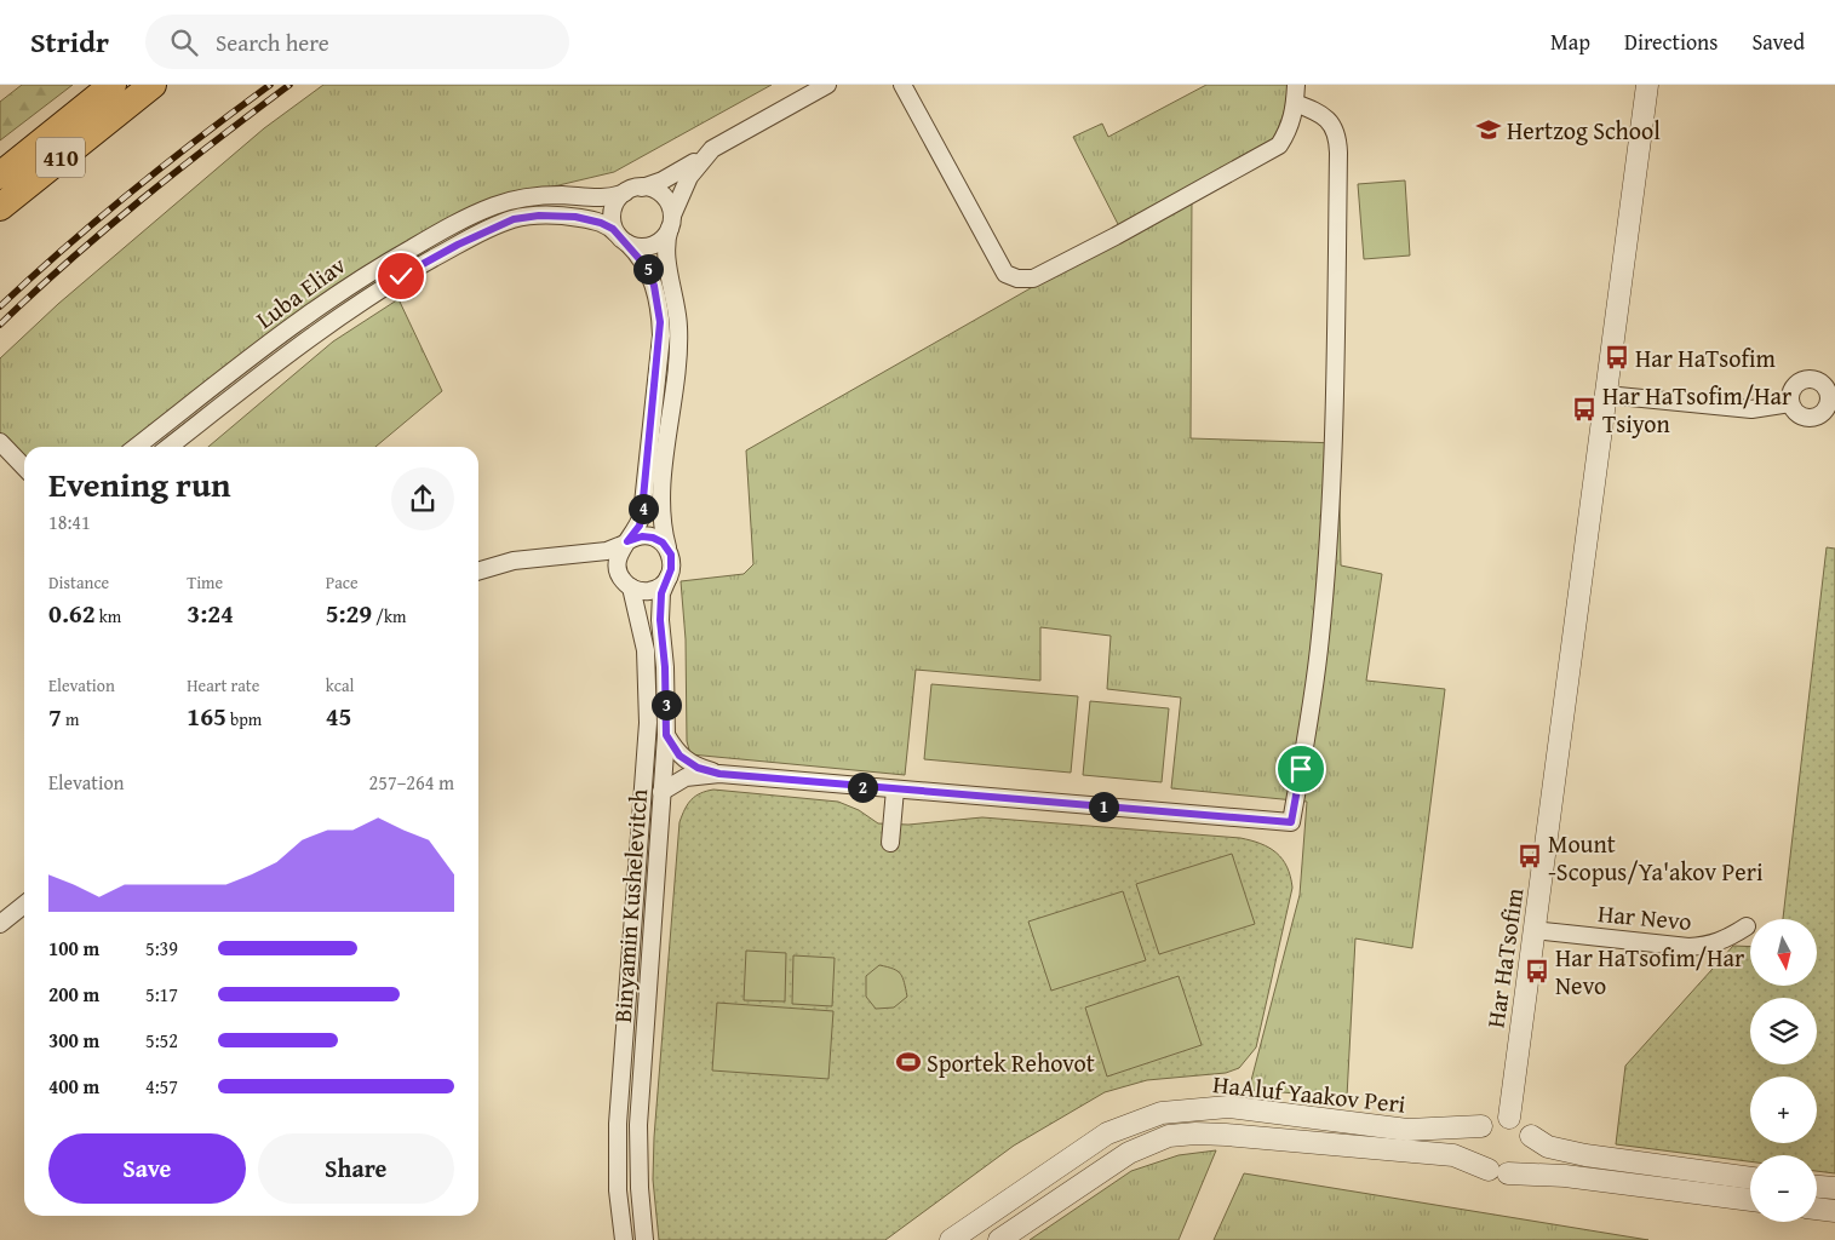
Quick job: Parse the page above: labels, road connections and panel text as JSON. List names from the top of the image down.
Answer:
{
  "streets": {
    "main road": ["410"],
    "street": [
      "Luba Eliav",
      "Binyamin Kushelevitch",
      "Har Nevo",
      "Har HaTsofim",
      "HaAluf Yaakov Peri"
    ]
  },
  "crossings": [
    ["Har Nevo", "Har HaTsofim"],
    ["Har HaTsofim", "HaAluf Yaakov Peri"]
  ],
  "places": {
    "school or university": ["Hertzog School"],
    "bus stop": [
      "Har HaTsofim",
      "Har HaTsofim/Har Tsiyon",
      "Mount -Scopus/Ya'akov Peri",
      "Har HaTsofim/Har Nevo"
    ],
    "sports": ["Sportek Rehovot"]
  },
  "north": "bottom",
  "page": {
    "header": "Stridr",
    "search": "Search here",
    "nav": ["Map", "Directions", "Saved"],
    "pins": [
      "5",
      "4",
      "3",
      "2",
      "1"
    ],
    "heading": ["Evening run", "18:41"],
    "stats": [
      ["Distance", "0.62 km"],
      ["Time", "3:24"],
      ["Pace", "5:29 /km"],
      ["Elevation", "7 m"],
      ["Heart rate", "165 bpm"],
      ["kcal", "45"]
    ],
    "chart": ["Elevation", "257–264 m"],
    "map_buttons": ["+", "−"],
    "list": [
      {
        "name": "100 m",
        "note": "5:39"
      },
      {
        "name": "200 m",
        "note": "5:17"
      },
      {
        "name": "300 m",
        "note": "5:52"
      },
      {
        "name": "400 m",
        "note": "4:57"
      }
    ],
    "buttons": ["Save", "Share"]
  }
}
